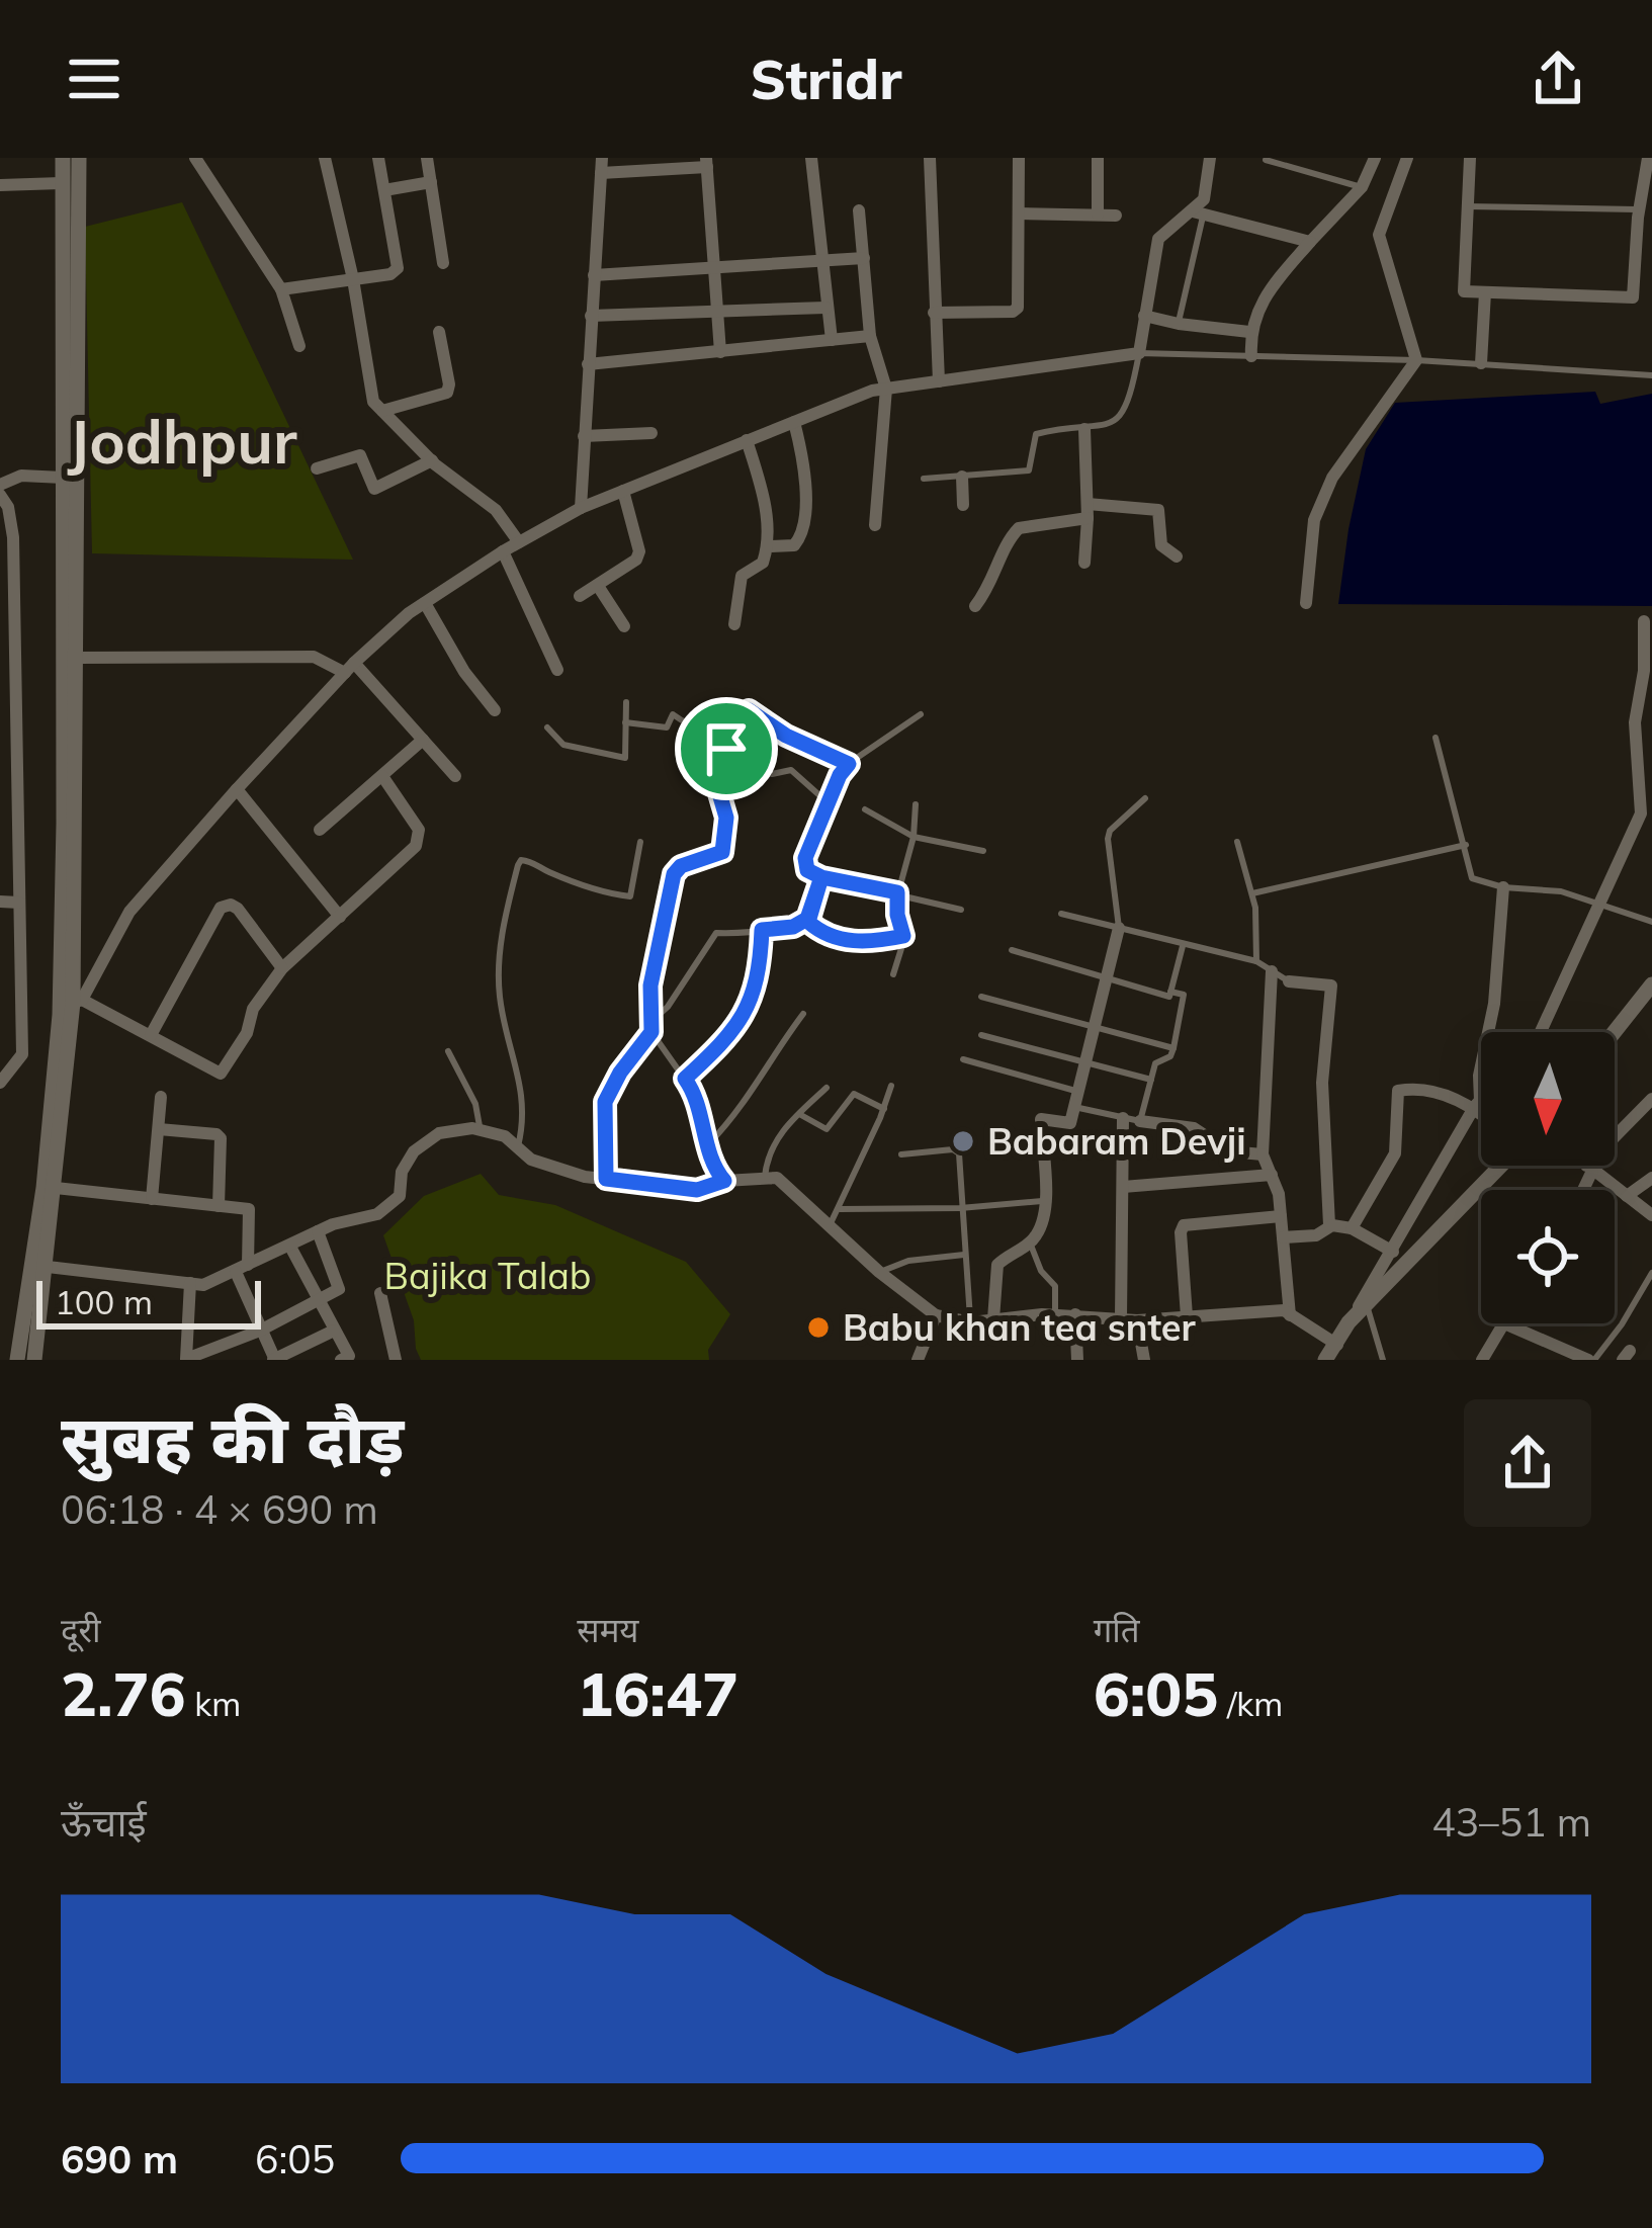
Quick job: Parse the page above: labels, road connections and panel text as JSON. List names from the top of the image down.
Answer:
{
  "districts": ["Jodhpur"],
  "parks": ["Bajika Talab"],
  "places": ["Babaram Devji", "Babu khan tea snter"],
  "scale_bar": "100 m",
  "north": "bottom",
  "page": {
    "header": "Stridr",
    "scale": "100 m",
    "heading": ["सुबह की दौड़", "06:18 · 4 × 690 m"],
    "stats": [
      ["दूरी", "2.76 km"],
      ["समय", "16:47"],
      ["गति", "6:05 /km"]
    ],
    "chart": ["ऊँचाई", "43–51 m"],
    "list": [
      {
        "name": "690 m",
        "note": "6:05"
      }
    ]
  }
}
